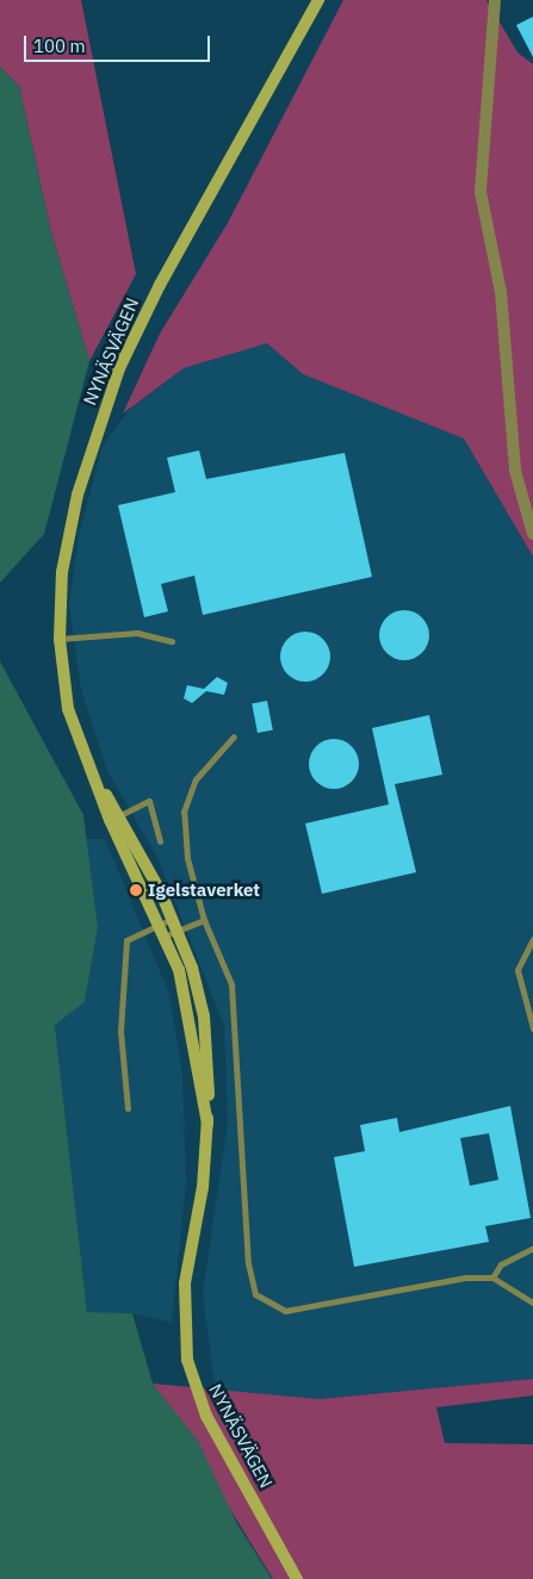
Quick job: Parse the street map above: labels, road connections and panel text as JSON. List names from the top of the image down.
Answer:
{
  "streets": {
    "street": ["NYNÄSVÄGEN"]
  },
  "places": ["Igelstaverket"],
  "scale_bar": "100 m"
}
